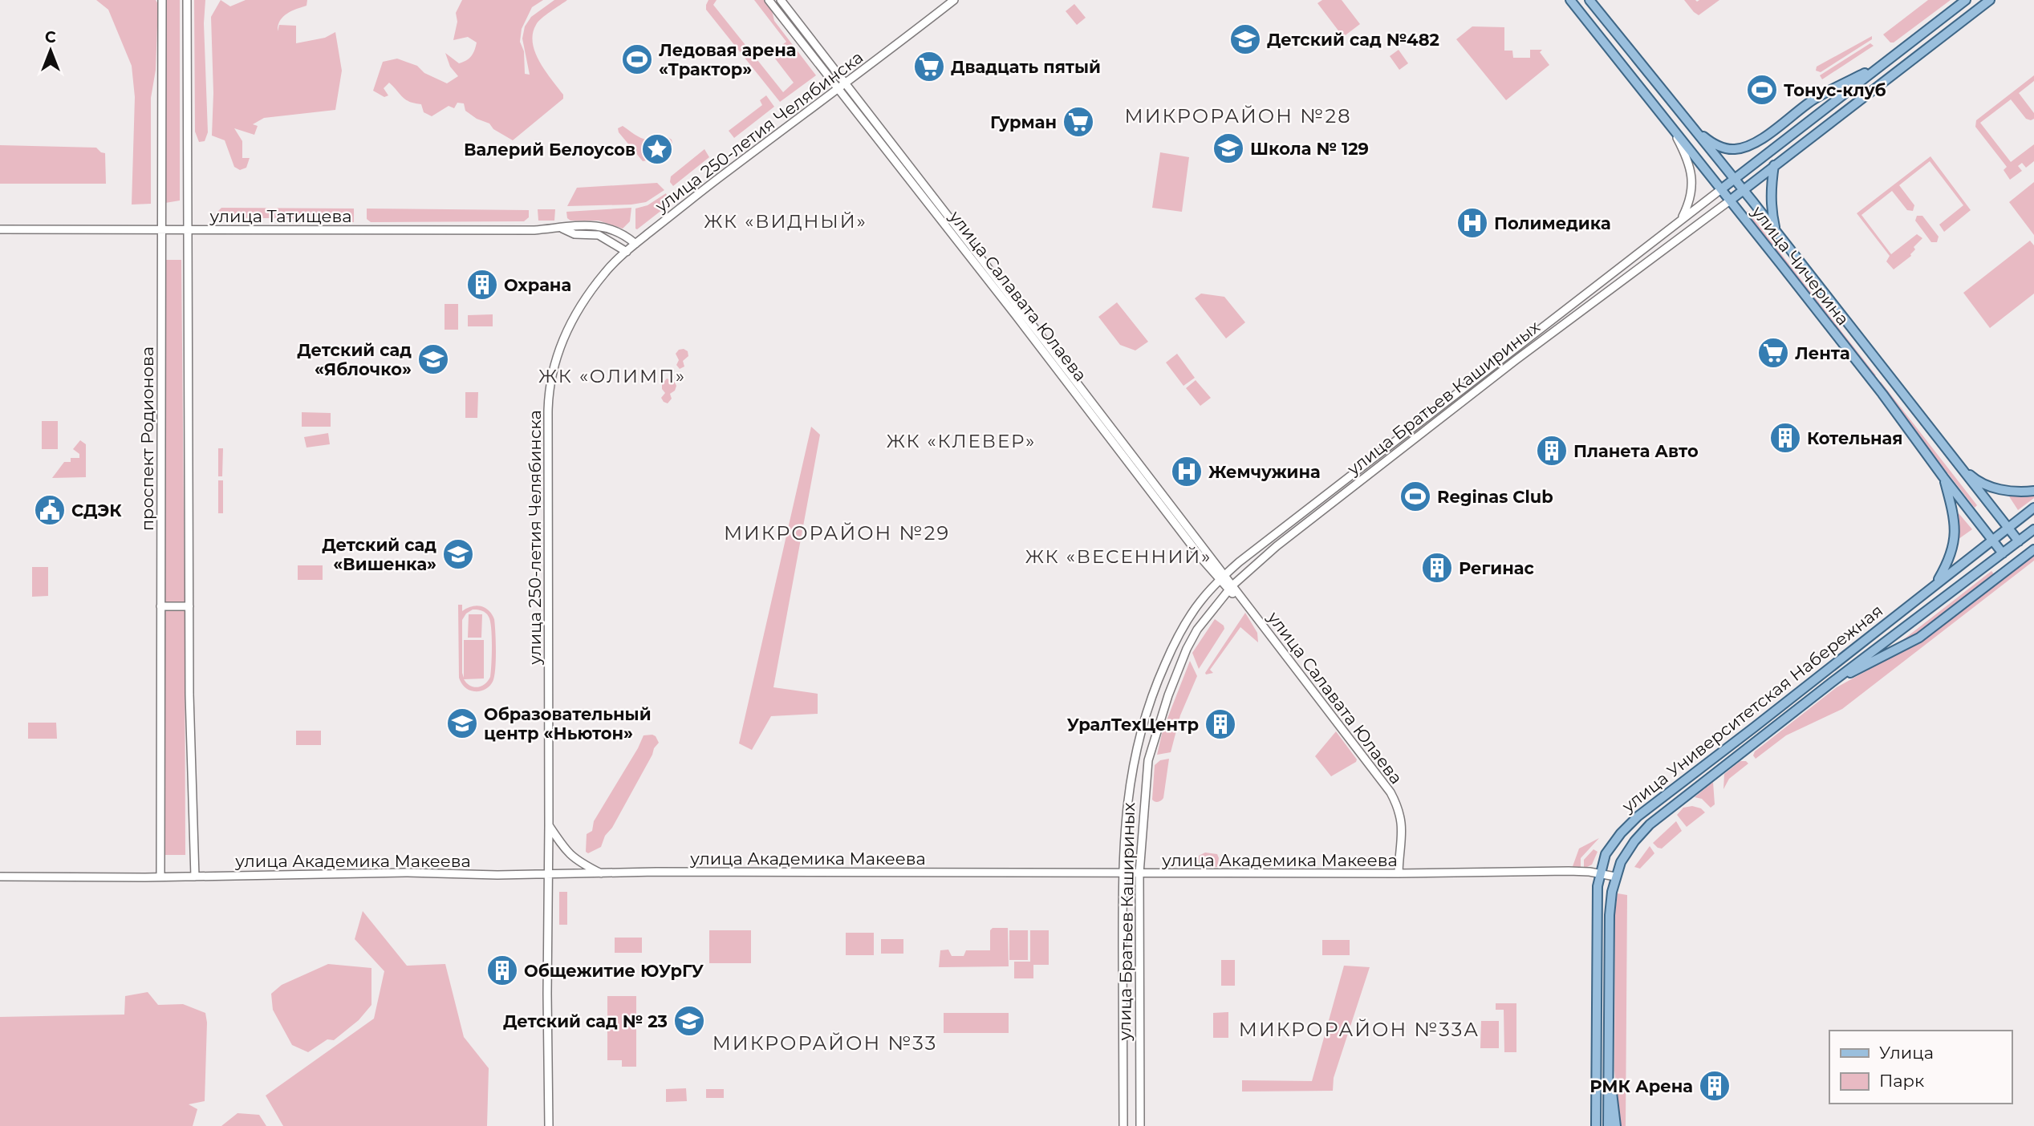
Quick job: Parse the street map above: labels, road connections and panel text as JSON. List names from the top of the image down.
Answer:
{
  "streets": {
    "main road": ["улица Чичерина", "улица Братьев Кашириных", "улица Университетская Набережная"],
    "street": [
      "улица 250-летия Челябинска",
      "улица Татищева",
      "улица Салавата Юлаева",
      "проспект Родионова",
      "улица Академика Макеева"
    ]
  },
  "crossings": [
    ["улица 250-летия Челябинска", "улица Татищева"],
    ["улица 250-летия Челябинска", "улица Салавата Юлаева"],
    ["улица 250-летия Челябинска", "улица Академика Макеева"],
    ["улица Татищева", "проспект Родионова"],
    ["улица Чичерина", "улица Братьев Кашириных"],
    ["улица Чичерина", "улица Университетская Набережная"],
    ["улица Салавата Юлаева", "улица Братьев Кашириных"],
    ["улица Салавата Юлаева", "улица Академика Макеева"],
    ["улица Братьев Кашириных", "улица Академика Макеева"],
    ["проспект Родионова", "улица Академика Макеева"],
    ["улица Университетская Набережная", "улица Академика Макеева"]
  ],
  "districts": [
    "МИКРОРАЙОН №28",
    "ЖК «ВИДНЫЙ»",
    "ЖК «ОЛИМП»",
    "ЖК «КЛЕВЕР»",
    "МИКРОРАЙОН №29",
    "ЖК «ВЕСЕННИЙ»",
    "МИКРОРАЙОН №33А",
    "МИКРОРАЙОН №33"
  ],
  "places": {
    "school or university": [
      "Детский сад №482",
      "Школа № 129",
      "Детский сад «Яблочко»",
      "Детский сад «Вишенка»",
      "Образовательный центр «Ньютон»",
      "Детский сад № 23"
    ],
    "sports": ["Ледовая арена «Трактор»", "Тонус-клуб", "Reginas Club"],
    "supermarket": ["Двадцать пятый", "Гурман", "Лента"],
    "place": ["Валерий Белоусов"],
    "hospital": ["Полимедика", "Жемчужина"],
    "building": [
      "Охрана",
      "Котельная",
      "Планета Авто",
      "Регинас",
      "УралТехЦентр",
      "Общежитие ЮУрГУ",
      "РМК Арена"
    ],
    "public building": ["СДЭК"]
  },
  "legend": ["Улица", "Парк"],
  "north": "top"
}
